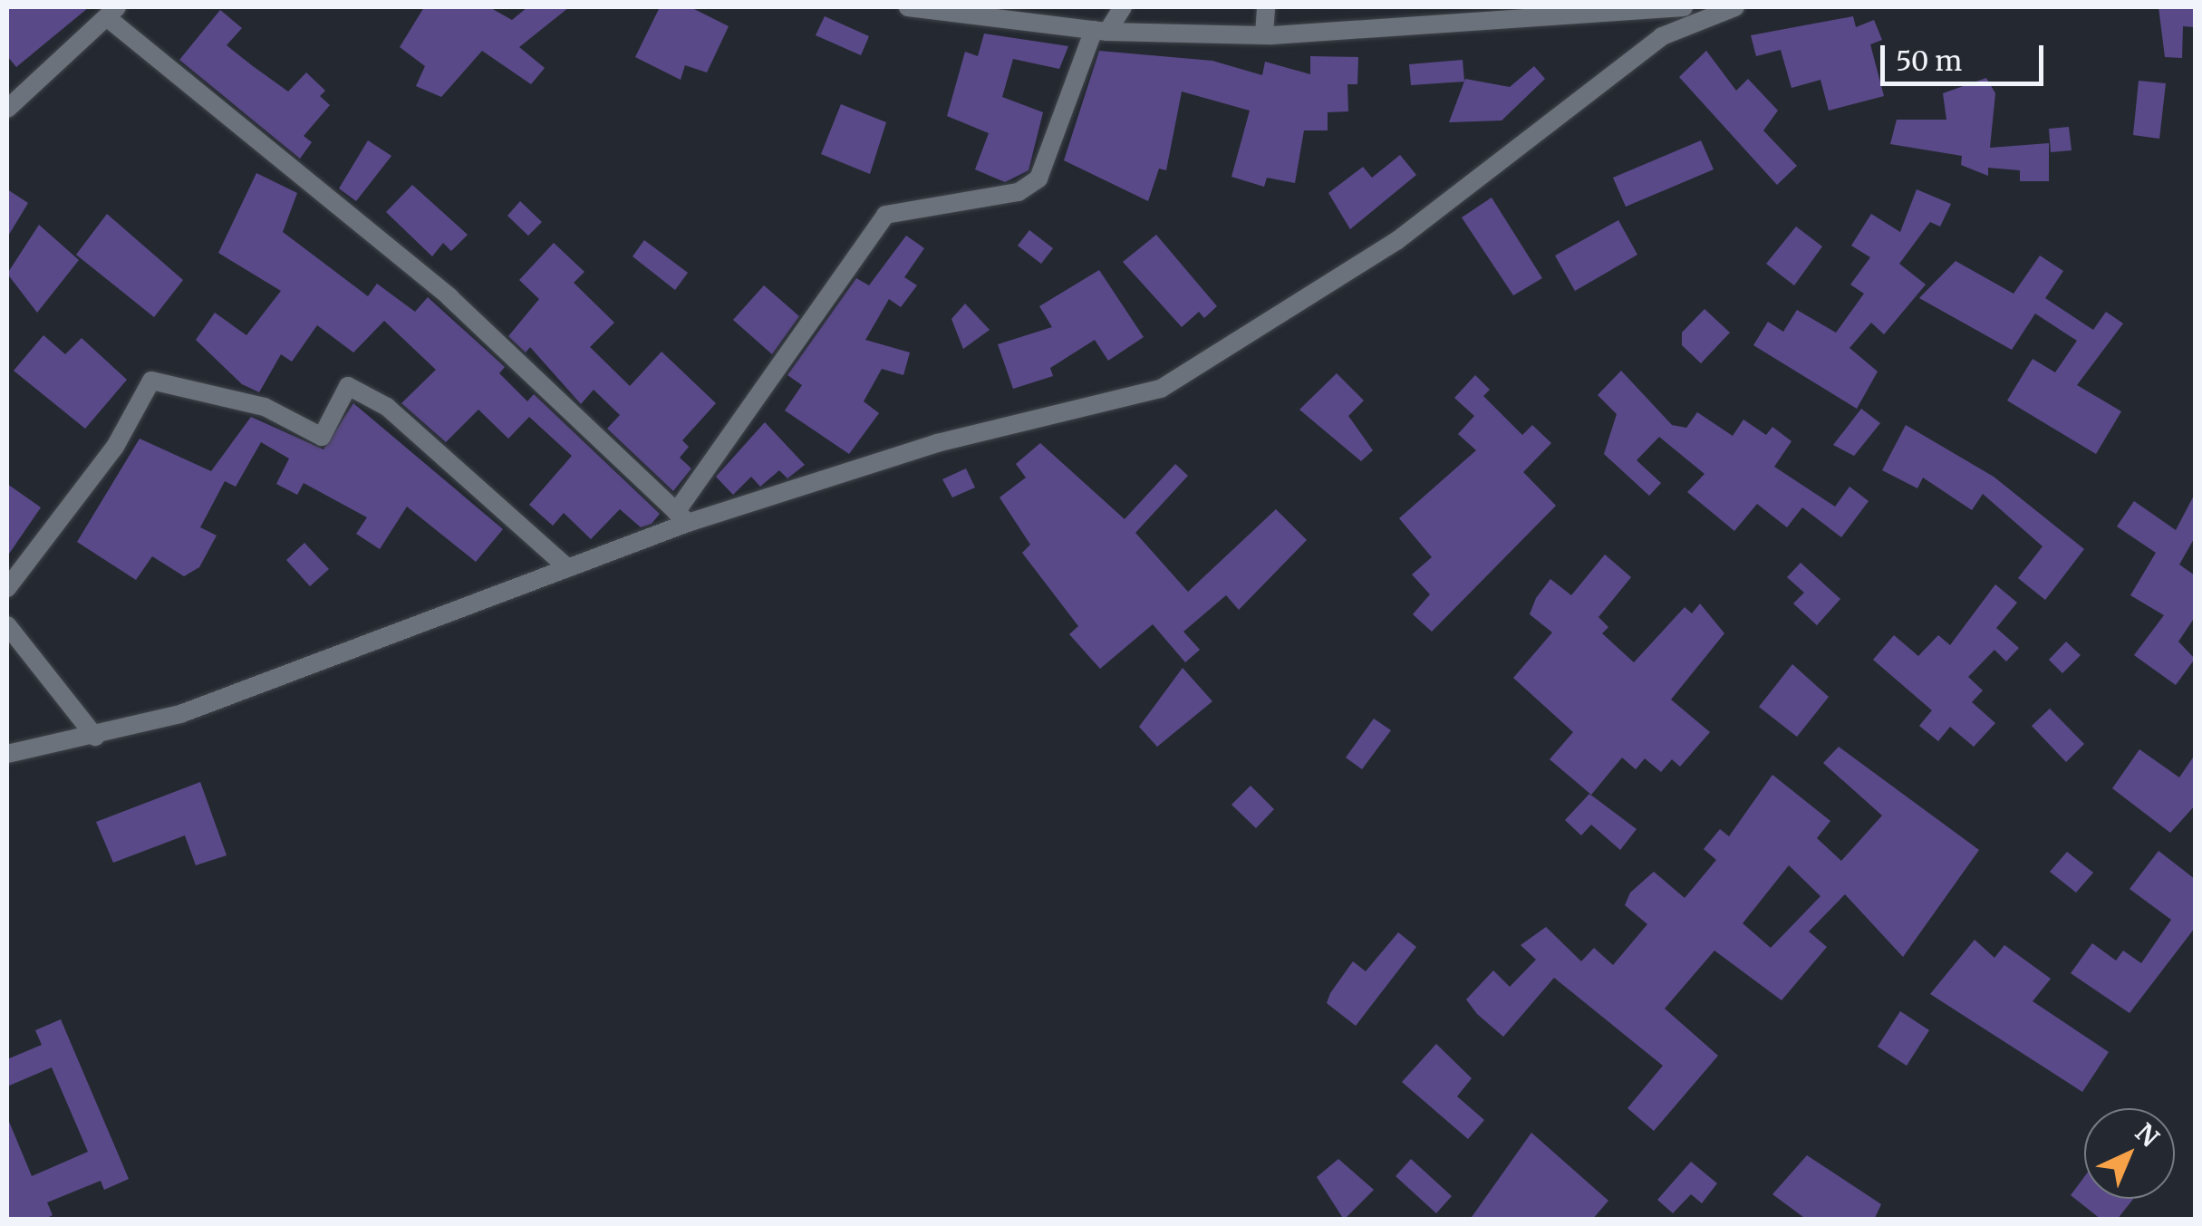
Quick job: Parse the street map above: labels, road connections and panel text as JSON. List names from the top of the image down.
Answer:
{
  "scale_bar": "50 m",
  "north": "top right"
}
